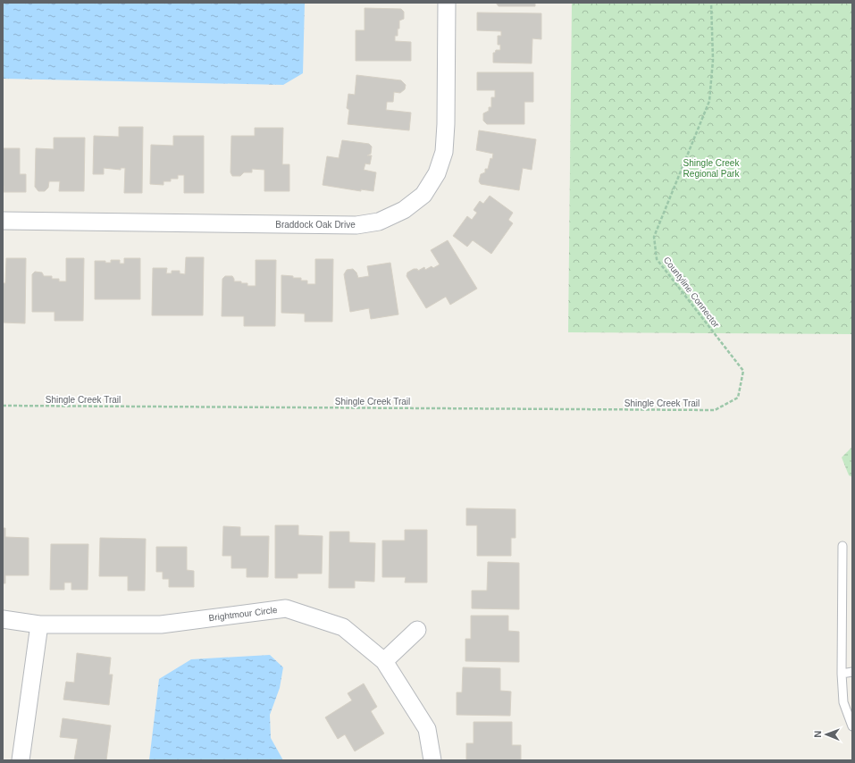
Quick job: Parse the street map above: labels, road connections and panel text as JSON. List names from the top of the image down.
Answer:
{
  "streets": {
    "street": ["Braddock Oak Drive", "Brightmour Circle"],
    "path": ["Countyline Connector", "Shingle Creek Trail"]
  },
  "crossings": [
    ["Countyline Connector", "Shingle Creek Trail"]
  ],
  "parks": ["Shingle Creek Regional Park"],
  "north": "left"
}
